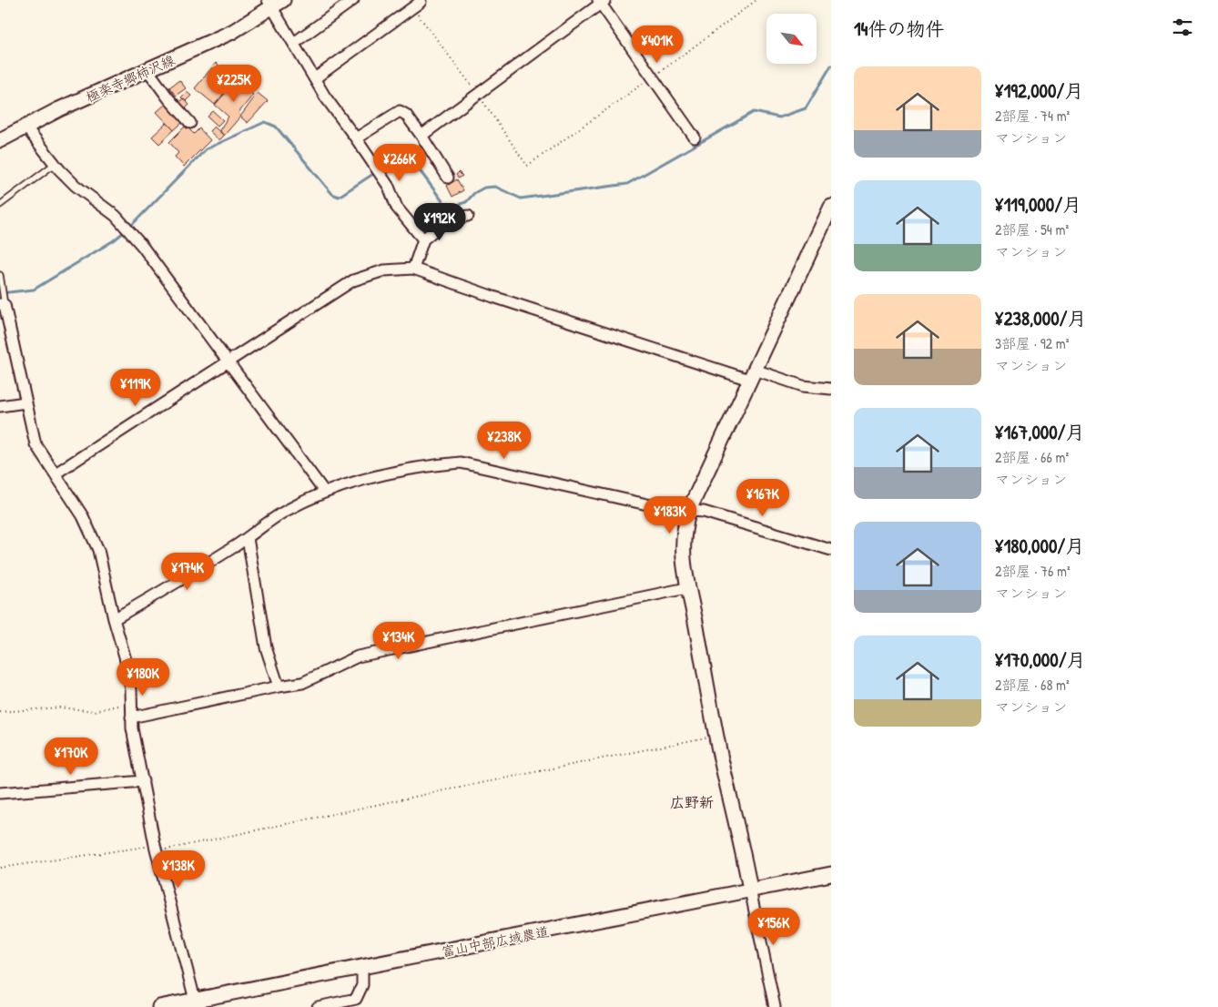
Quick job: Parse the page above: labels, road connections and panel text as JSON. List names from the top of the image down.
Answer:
{
  "streets": {
    "street": ["極楽寺郷柿沢線", "富山中部広域農道"]
  },
  "districts": ["広野新"],
  "north": "bottom right",
  "page": {
    "heading": "14件の物件",
    "price": [
      "¥401K",
      "¥225K",
      "¥266K",
      "¥192K",
      "¥119K",
      "¥238K",
      "¥167K",
      "¥183K",
      "¥174K",
      "¥134K",
      "¥180K",
      "¥170K",
      "¥138K",
      "¥156K"
    ],
    "list": [
      {
        "name": "¥192,000/月",
        "note": "2部屋 · 74 m² · マンション"
      },
      {
        "name": "¥119,000/月",
        "note": "2部屋 · 54 m² · マンション"
      },
      {
        "name": "¥238,000/月",
        "note": "3部屋 · 92 m² · マンション"
      },
      {
        "name": "¥167,000/月",
        "note": "2部屋 · 66 m² · マンション"
      },
      {
        "name": "¥180,000/月",
        "note": "2部屋 · 76 m² · マンション"
      },
      {
        "name": "¥170,000/月",
        "note": "2部屋 · 68 m² · マンション"
      }
    ]
  }
}
